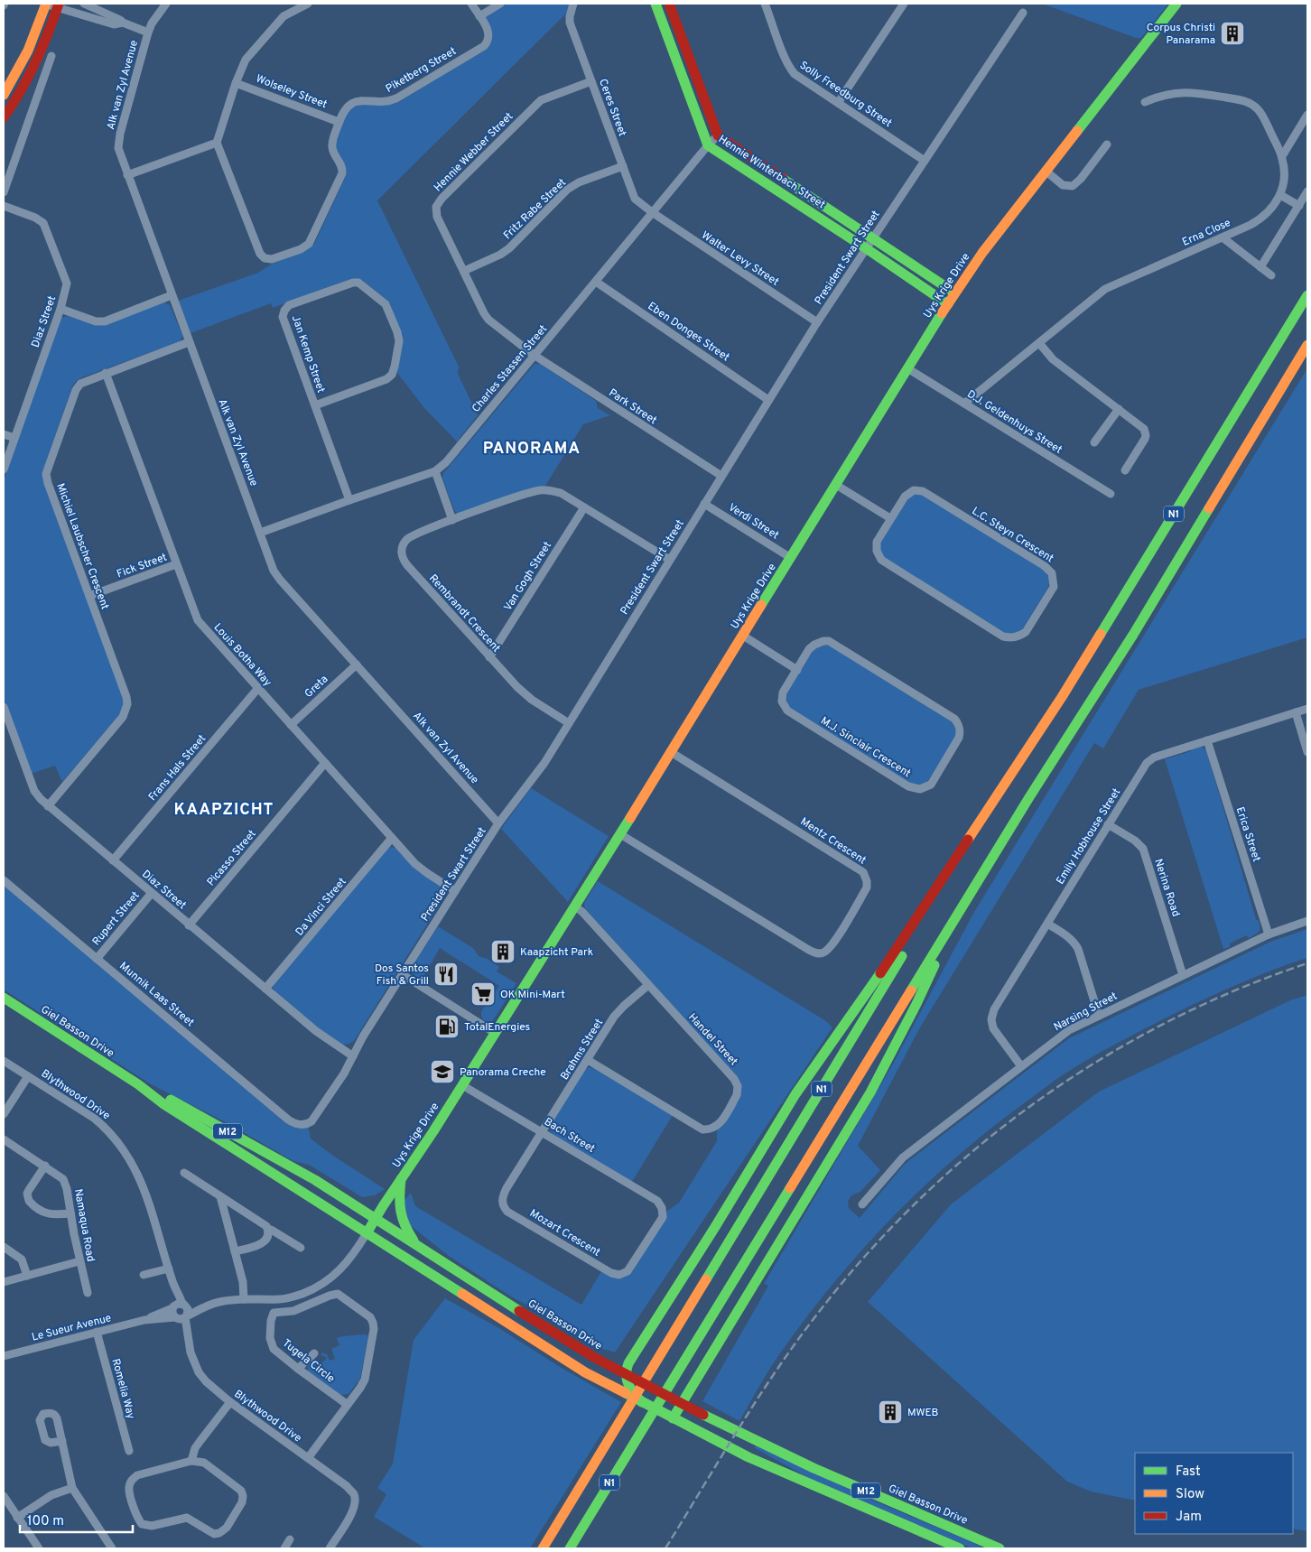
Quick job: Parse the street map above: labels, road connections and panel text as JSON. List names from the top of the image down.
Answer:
{
  "streets": {
    "main road": [
      "Hennie Winterbach Street",
      "Uys Krige Drive",
      "N1",
      "Giel Basson Drive",
      "M12"
    ],
    "street": [
      "Piketberg Street",
      "Alk van Zyl Avenue",
      "Wolseley Street",
      "Solly Freedburg Street",
      "Ceres Street",
      "Hennie Webber Street",
      "Fritz Rabe Street",
      "Erna Close",
      "President Swart Street",
      "Walter Levy Street",
      "Diaz Street",
      "Eben Donges Street",
      "Jan Kemp Street",
      "Charles Stassen Street",
      "Park Street",
      "D.J. Geldenhuys Street",
      "Verdi Street",
      "L.C. Steyn Crescent",
      "Michiel Laubscher Crescent",
      "Fick Street",
      "Van Gogh Street",
      "Rembrandt Crescent",
      "Louis Botha Way",
      "Greta",
      "M.J. Sinclair Crescent",
      "Frans Hals Street",
      "Erica Street",
      "Emily Hobhouse Street",
      "Mentz Crescent",
      "Picasso Street",
      "Nerina Road",
      "Da Vinci Street",
      "Rupert Street",
      "Munnik Laas Street",
      "Narsing Street",
      "Handel Street",
      "Brahms Street",
      "Blythwood Drive",
      "Bach Street",
      "Namaqua Road",
      "Mozart Crescent",
      "Le Sueur Avenue",
      "Tugela Circle",
      "Romelia Way"
    ]
  },
  "crossings": [
    ["Piketberg Street", "Wolseley Street"],
    ["Alk van Zyl Avenue", "President Swart Street"],
    ["Alk van Zyl Avenue", "Charles Stassen Street"],
    ["Alk van Zyl Avenue", "Michiel Laubscher Crescent"],
    ["Alk van Zyl Avenue", "Greta"],
    ["Solly Freedburg Street", "President Swart Street"],
    ["Ceres Street", "Hennie Webber Street"],
    ["Ceres Street", "Fritz Rabe Street"],
    ["Ceres Street", "Walter Levy Street"],
    ["Ceres Street", "Charles Stassen Street"],
    ["Hennie Webber Street", "Fritz Rabe Street"],
    ["Hennie Webber Street", "Charles Stassen Street"],
    ["Hennie Webber Street", "Park Street"],
    ["Hennie Winterbach Street", "President Swart Street"],
    ["Hennie Winterbach Street", "Uys Krige Drive"],
    ["Hennie Winterbach Street", "Charles Stassen Street"],
    ["Erna Close", "D.J. Geldenhuys Street"],
    ["President Swart Street", "Walter Levy Street"],
    ["President Swart Street", "Diaz Street"],
    ["President Swart Street", "Eben Donges Street"],
    ["President Swart Street", "Park Street"],
    ["President Swart Street", "Verdi Street"],
    ["President Swart Street", "Rembrandt Crescent"],
    ["President Swart Street", "Louis Botha Way"],
    ["President Swart Street", "Munnik Laas Street"],
    ["Walter Levy Street", "Charles Stassen Street"],
    ["Uys Krige Drive", "D.J. Geldenhuys Street"],
    ["Uys Krige Drive", "Verdi Street"],
    ["Uys Krige Drive", "Mentz Crescent"],
    ["Uys Krige Drive", "Giel Basson Drive"],
    ["Uys Krige Drive", "Handel Street"],
    ["Uys Krige Drive", "Bach Street"],
    ["Uys Krige Drive", "Le Sueur Avenue"],
    ["Diaz Street", "Michiel Laubscher Crescent"],
    ["Diaz Street", "Frans Hals Street"],
    ["Diaz Street", "Picasso Street"],
    ["Diaz Street", "Da Vinci Street"],
    ["Diaz Street", "Rupert Street"],
    ["Eben Donges Street", "Charles Stassen Street"],
    ["Jan Kemp Street", "Charles Stassen Street"],
    ["Charles Stassen Street", "Park Street"],
    ["Michiel Laubscher Crescent", "Fick Street"],
    ["Michiel Laubscher Crescent", "Louis Botha Way"],
    ["Fick Street", "Louis Botha Way"],
    ["Van Gogh Street", "Rembrandt Crescent"],
    ["Louis Botha Way", "Greta"],
    ["Louis Botha Way", "Frans Hals Street"],
    ["Louis Botha Way", "Picasso Street"],
    ["Louis Botha Way", "Da Vinci Street"],
    ["Erica Street", "Emily Hobhouse Street"],
    ["Erica Street", "Narsing Street"],
    ["Emily Hobhouse Street", "Nerina Road"],
    ["Emily Hobhouse Street", "Narsing Street"],
    ["Nerina Road", "Narsing Street"],
    ["Rupert Street", "Munnik Laas Street"],
    ["Giel Basson Drive", "M12"],
    ["Giel Basson Drive", "Le Sueur Avenue"],
    ["Handel Street", "Brahms Street"],
    ["Brahms Street", "Bach Street"],
    ["Brahms Street", "Mozart Crescent"],
    ["Blythwood Drive", "Le Sueur Avenue"],
    ["Blythwood Drive", "Tugela Circle"],
    ["Bach Street", "Mozart Crescent"],
    ["Le Sueur Avenue", "Romelia Way"]
  ],
  "districts": ["PANORAMA", "KAAPZICHT"],
  "places": {
    "building": ["Corpus Christi Panarama", "Kaapzicht Park", "MWEB"],
    "restaurant": ["Dos Santos Fish & Grill"],
    "supermarket": ["OK Mini-Mart"],
    "fuel station": ["TotalEnergies"],
    "school or university": ["Panorama Creche"]
  },
  "legend": ["Fast", "Slow", "Jam"],
  "scale_bar": "100 m"
}
